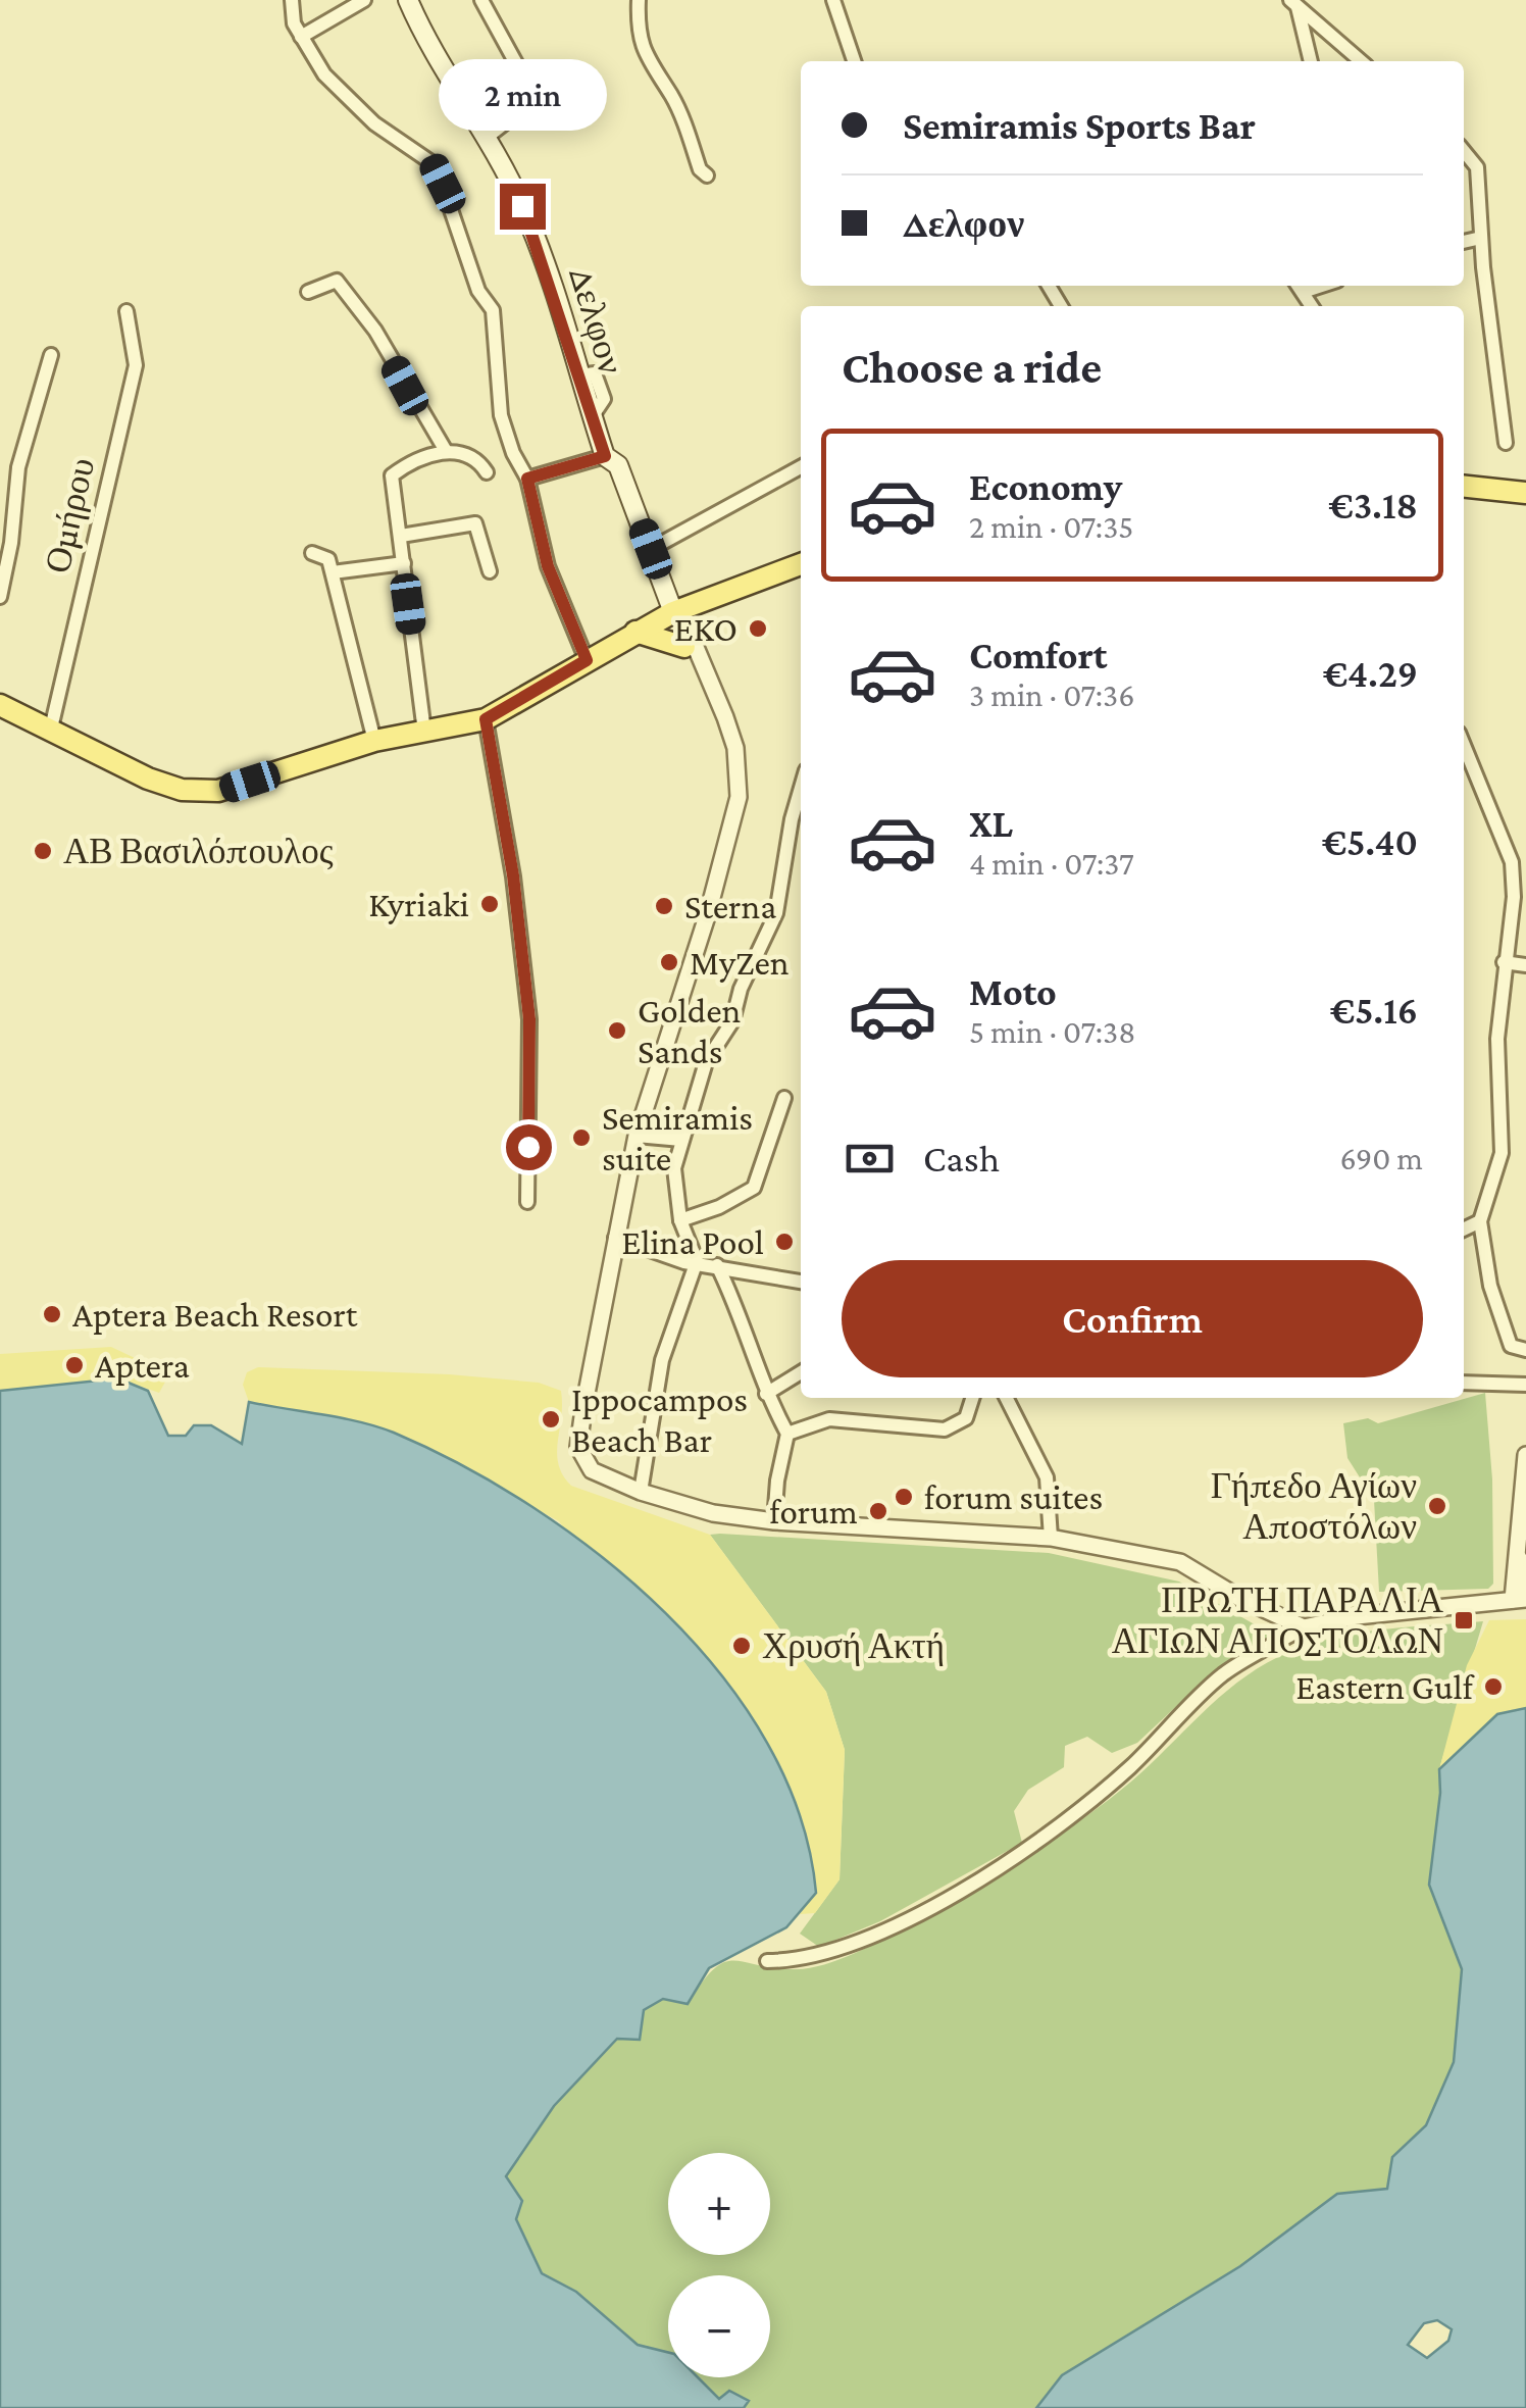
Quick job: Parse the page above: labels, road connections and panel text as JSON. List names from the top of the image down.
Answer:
{
  "streets": {
    "main road": ["Δελφον"],
    "street": ["Ομήρου"]
  },
  "places": {
    "other": [
      "EKO",
      "ΑΒ Βασιλόπουλος",
      "Kyriaki",
      "Sterna",
      "MyZen",
      "Golden Sands",
      "Semiramis suite",
      "Elina Pool",
      "Aptera Beach Resort",
      "Aptera",
      "Ippocampos Beach Bar",
      "forum suites",
      "Γήπεδο Αγίων Αποστόλων",
      "forum",
      "Χρυσή Ακτή",
      "Eastern Gulf"
    ],
    "transit": ["ΠΡΩΤΗ ΠΑΡΑΛΙΑ ΑΓΙΩΝ ΑΠΟΣΤΟΛΩΝ"]
  },
  "page": {
    "bubble": "2 min",
    "banner": ["Semiramis Sports Bar", "Δελφον"],
    "heading": "Choose a ride",
    "list": [
      {
        "name": "Economy",
        "note": "2 min · 07:35",
        "value": "€3.18"
      },
      {
        "name": "Comfort",
        "note": "3 min · 07:36",
        "value": "€4.29"
      },
      {
        "name": "XL",
        "note": "4 min · 07:37",
        "value": "€5.40"
      },
      {
        "name": "Moto",
        "note": "5 min · 07:38",
        "value": "€5.16"
      }
    ],
    "pay": ["Cash", "690 m"],
    "buttons": "Confirm",
    "map_buttons": ["+", "−"]
  }
}
